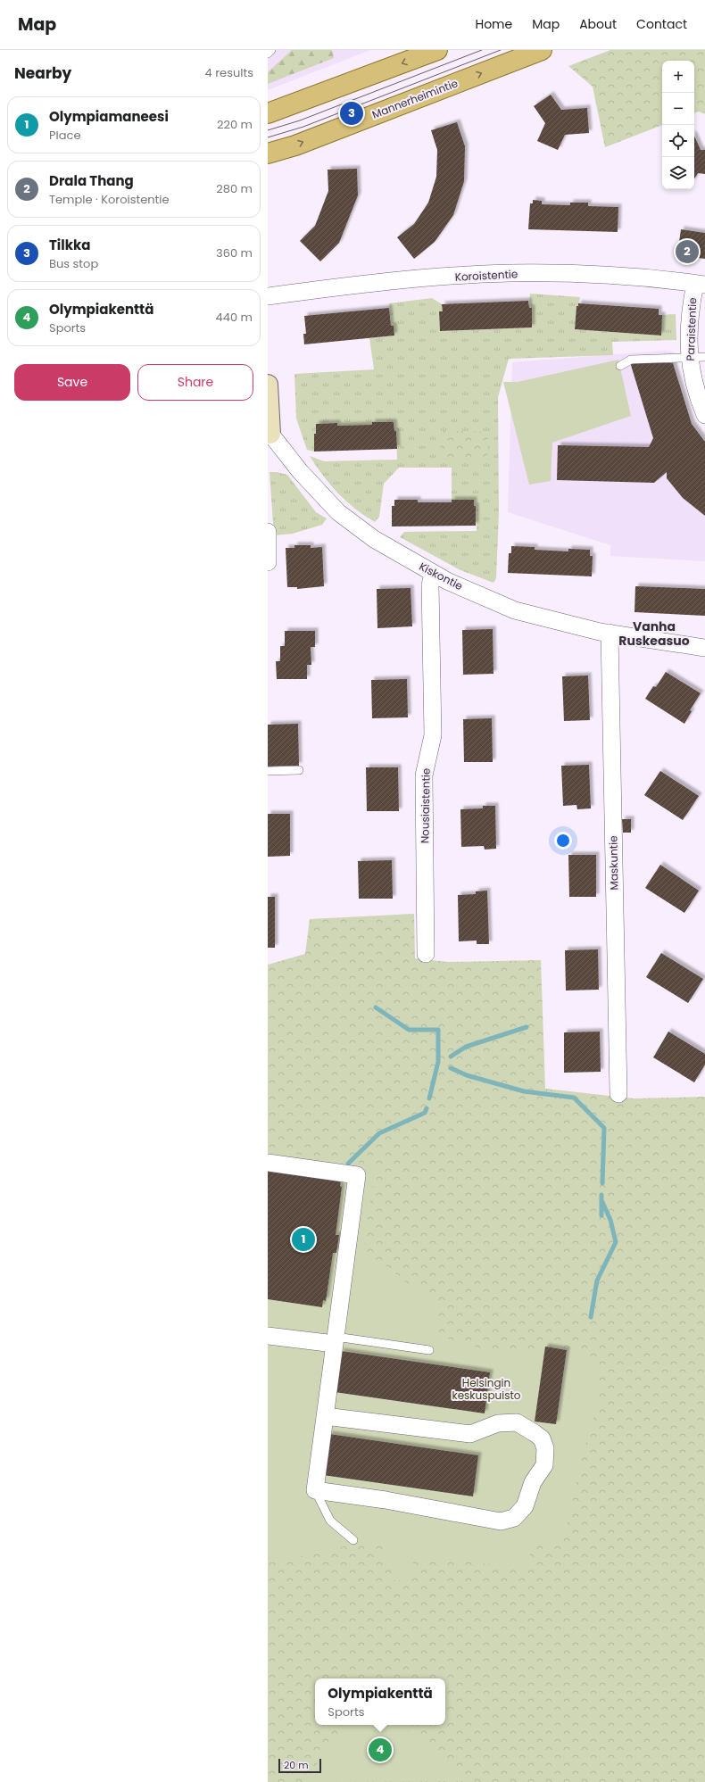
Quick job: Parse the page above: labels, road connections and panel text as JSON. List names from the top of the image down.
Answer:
{
  "streets": {
    "main road": ["Mannerheimintie"],
    "street": [
      "Koroistentie",
      "Paraistentie",
      "Kiskontie",
      "Nousiaistentie",
      "Maskuntie"
    ]
  },
  "crossings": [
    ["Koroistentie", "Paraistentie"],
    ["Kiskontie", "Nousiaistentie"],
    ["Kiskontie", "Maskuntie"]
  ],
  "districts": ["Vanha Ruskeasuo"],
  "parks": ["Helsingin keskuspuisto"],
  "scale_bar": "20 m",
  "page": {
    "header": "Map",
    "nav": [
      "Home",
      "Map",
      "About",
      "Contact"
    ],
    "heading": ["Nearby", "4 results"],
    "map_buttons": ["+", "−"],
    "list": [
      {
        "mark": "1",
        "name": "Olympiamaneesi",
        "note": "Place",
        "value": "220 m"
      },
      {
        "mark": "2",
        "name": "Drala Thang",
        "note": "Temple · Koroistentie",
        "value": "280 m"
      },
      {
        "mark": "3",
        "name": "Tilkka",
        "note": "Bus stop",
        "value": "360 m"
      },
      {
        "mark": "4",
        "name": "Olympiakenttä",
        "note": "Sports",
        "value": "440 m"
      }
    ],
    "pins": [
      "3",
      "2",
      "1",
      "4"
    ],
    "buttons": ["Save", "Share"],
    "popup": ["Olympiakenttä", "Sports"],
    "scale": "20 m"
  }
}
